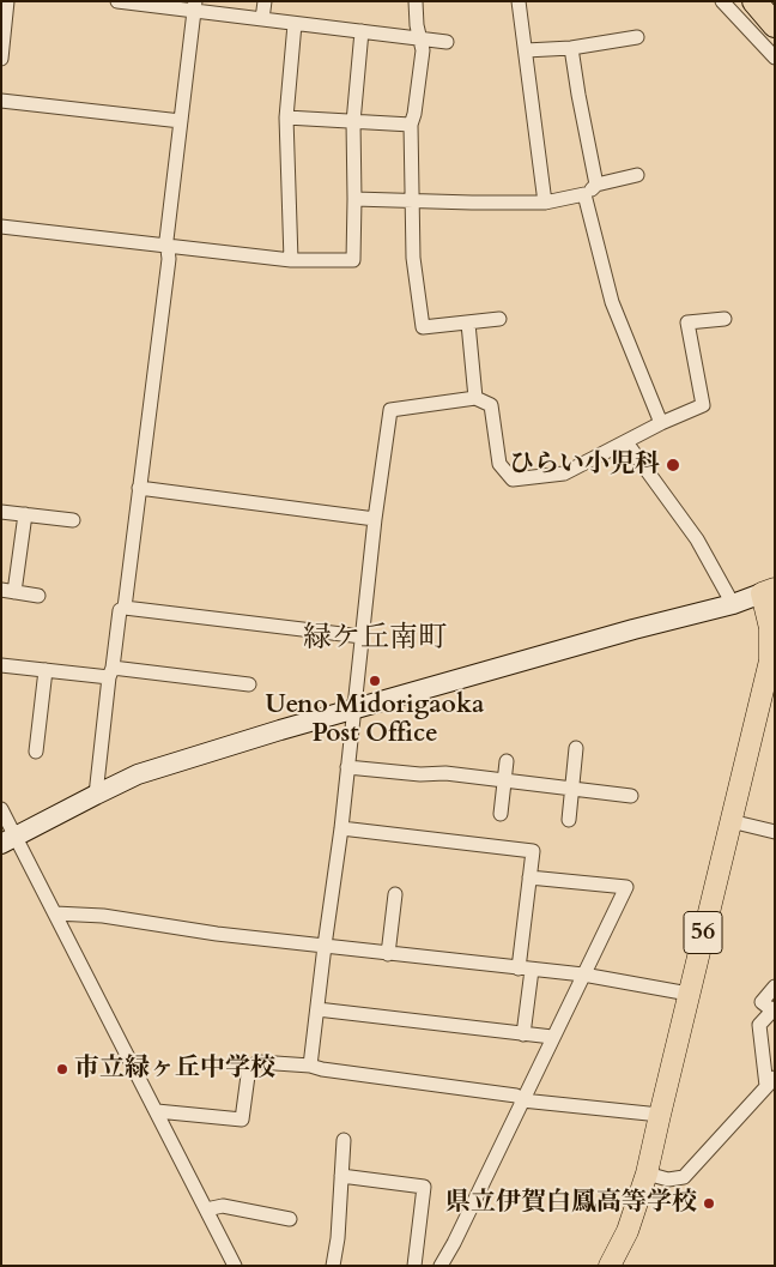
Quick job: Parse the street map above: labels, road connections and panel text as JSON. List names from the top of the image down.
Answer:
{
  "streets": {
    "main road": ["56"]
  },
  "districts": ["緑ケ丘南町"],
  "places": [
    "ひらい小児科",
    "Ueno Midorigaoka Post Office",
    "市立緑ヶ丘中学校",
    "県立伊賀白鳳高等学校"
  ]
}
